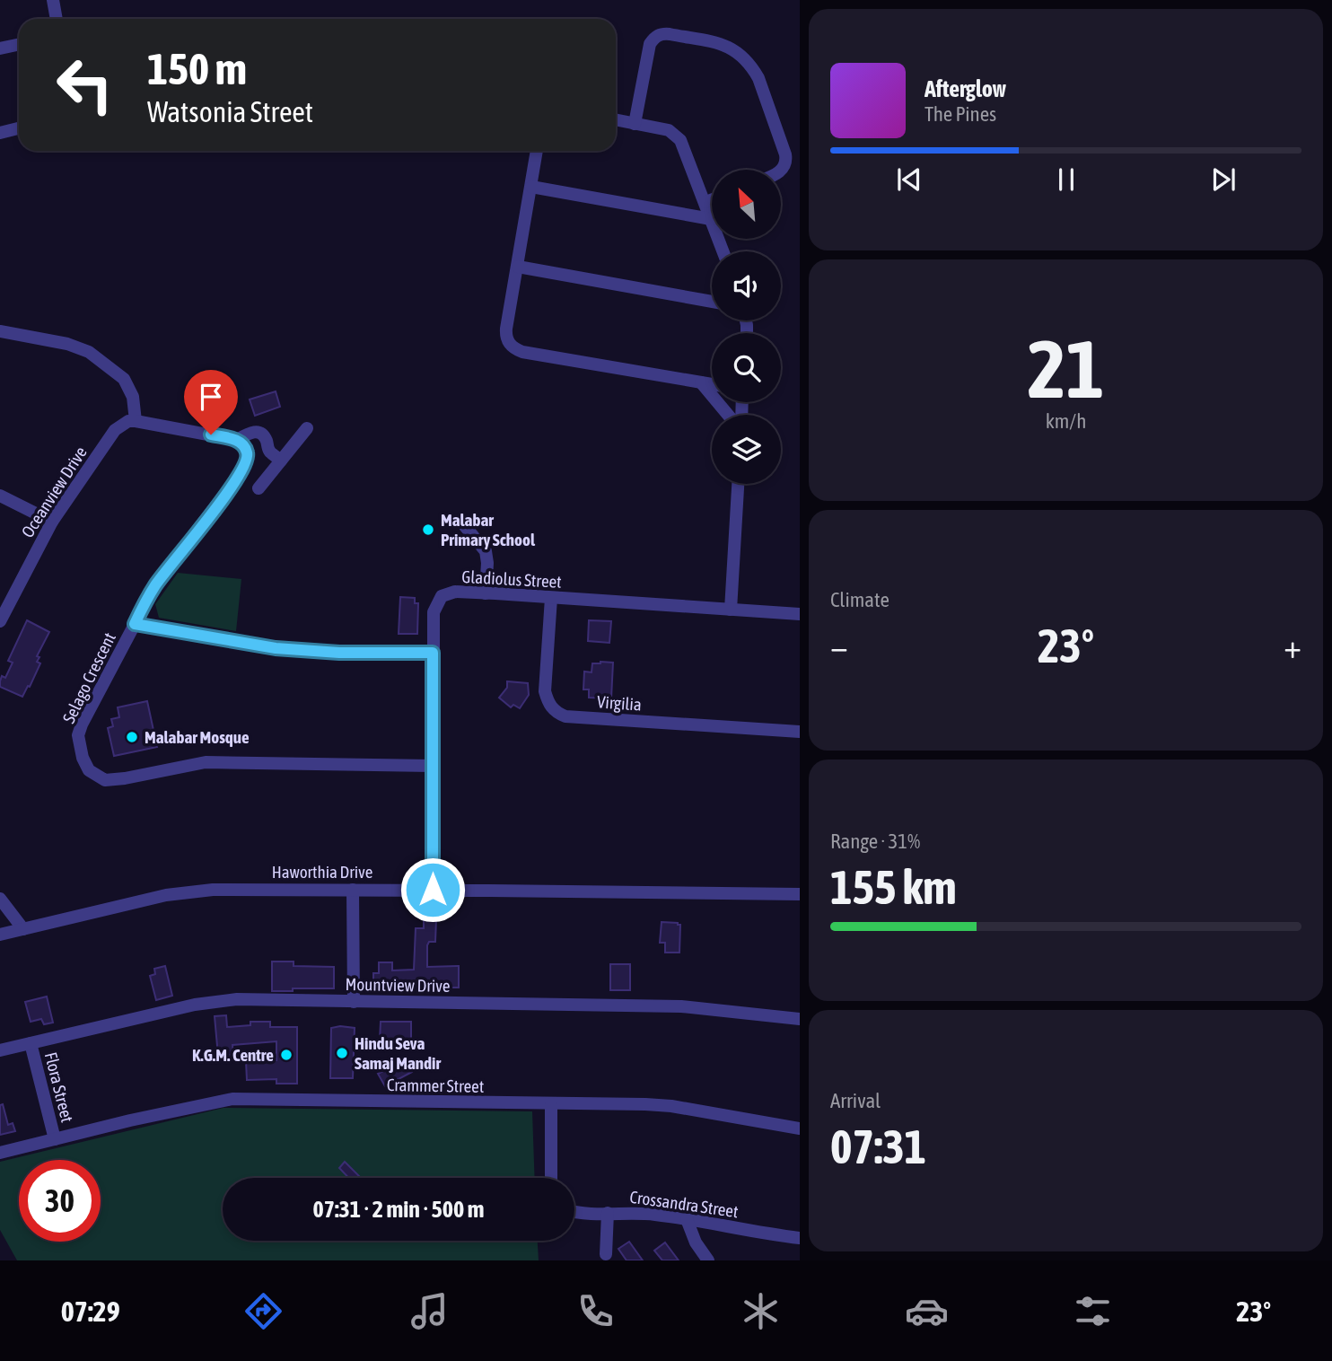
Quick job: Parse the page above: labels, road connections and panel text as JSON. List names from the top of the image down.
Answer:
{
  "streets": {
    "street": [
      "Oceanview Drive",
      "Gladiolus Street",
      "Selago Crescent",
      "Virgilia",
      "Haworthia Drive",
      "Mountview Drive",
      "Crammer Street",
      "Flora Street",
      "Crossandra Street"
    ]
  },
  "crossings": [
    ["Gladiolus Street", "Selago Crescent"],
    ["Gladiolus Street", "Virgilia"],
    ["Gladiolus Street", "Haworthia Drive"],
    ["Mountview Drive", "Flora Street"],
    ["Crammer Street", "Flora Street"]
  ],
  "places": [
    "Malabar Primary School",
    "Malabar Mosque",
    "Hindu Seva Samaj Mandir",
    "K.G.M. Centre"
  ],
  "north": "top left",
  "page": {
    "turn": ["150 m", "Watsonia Street"],
    "song": ["Afterglow", "The Pines"],
    "tile": [
      ["21", "km/h"],
      "Climate",
      ["Range · 31%", "155 km"],
      ["Arrival", "07:31"]
    ],
    "heat": ["−", "23°", "+"],
    "limit": "30",
    "trip": "07:31 · 2 min · 500 m",
    "tabs": ["07:29", "23°"]
  }
}
